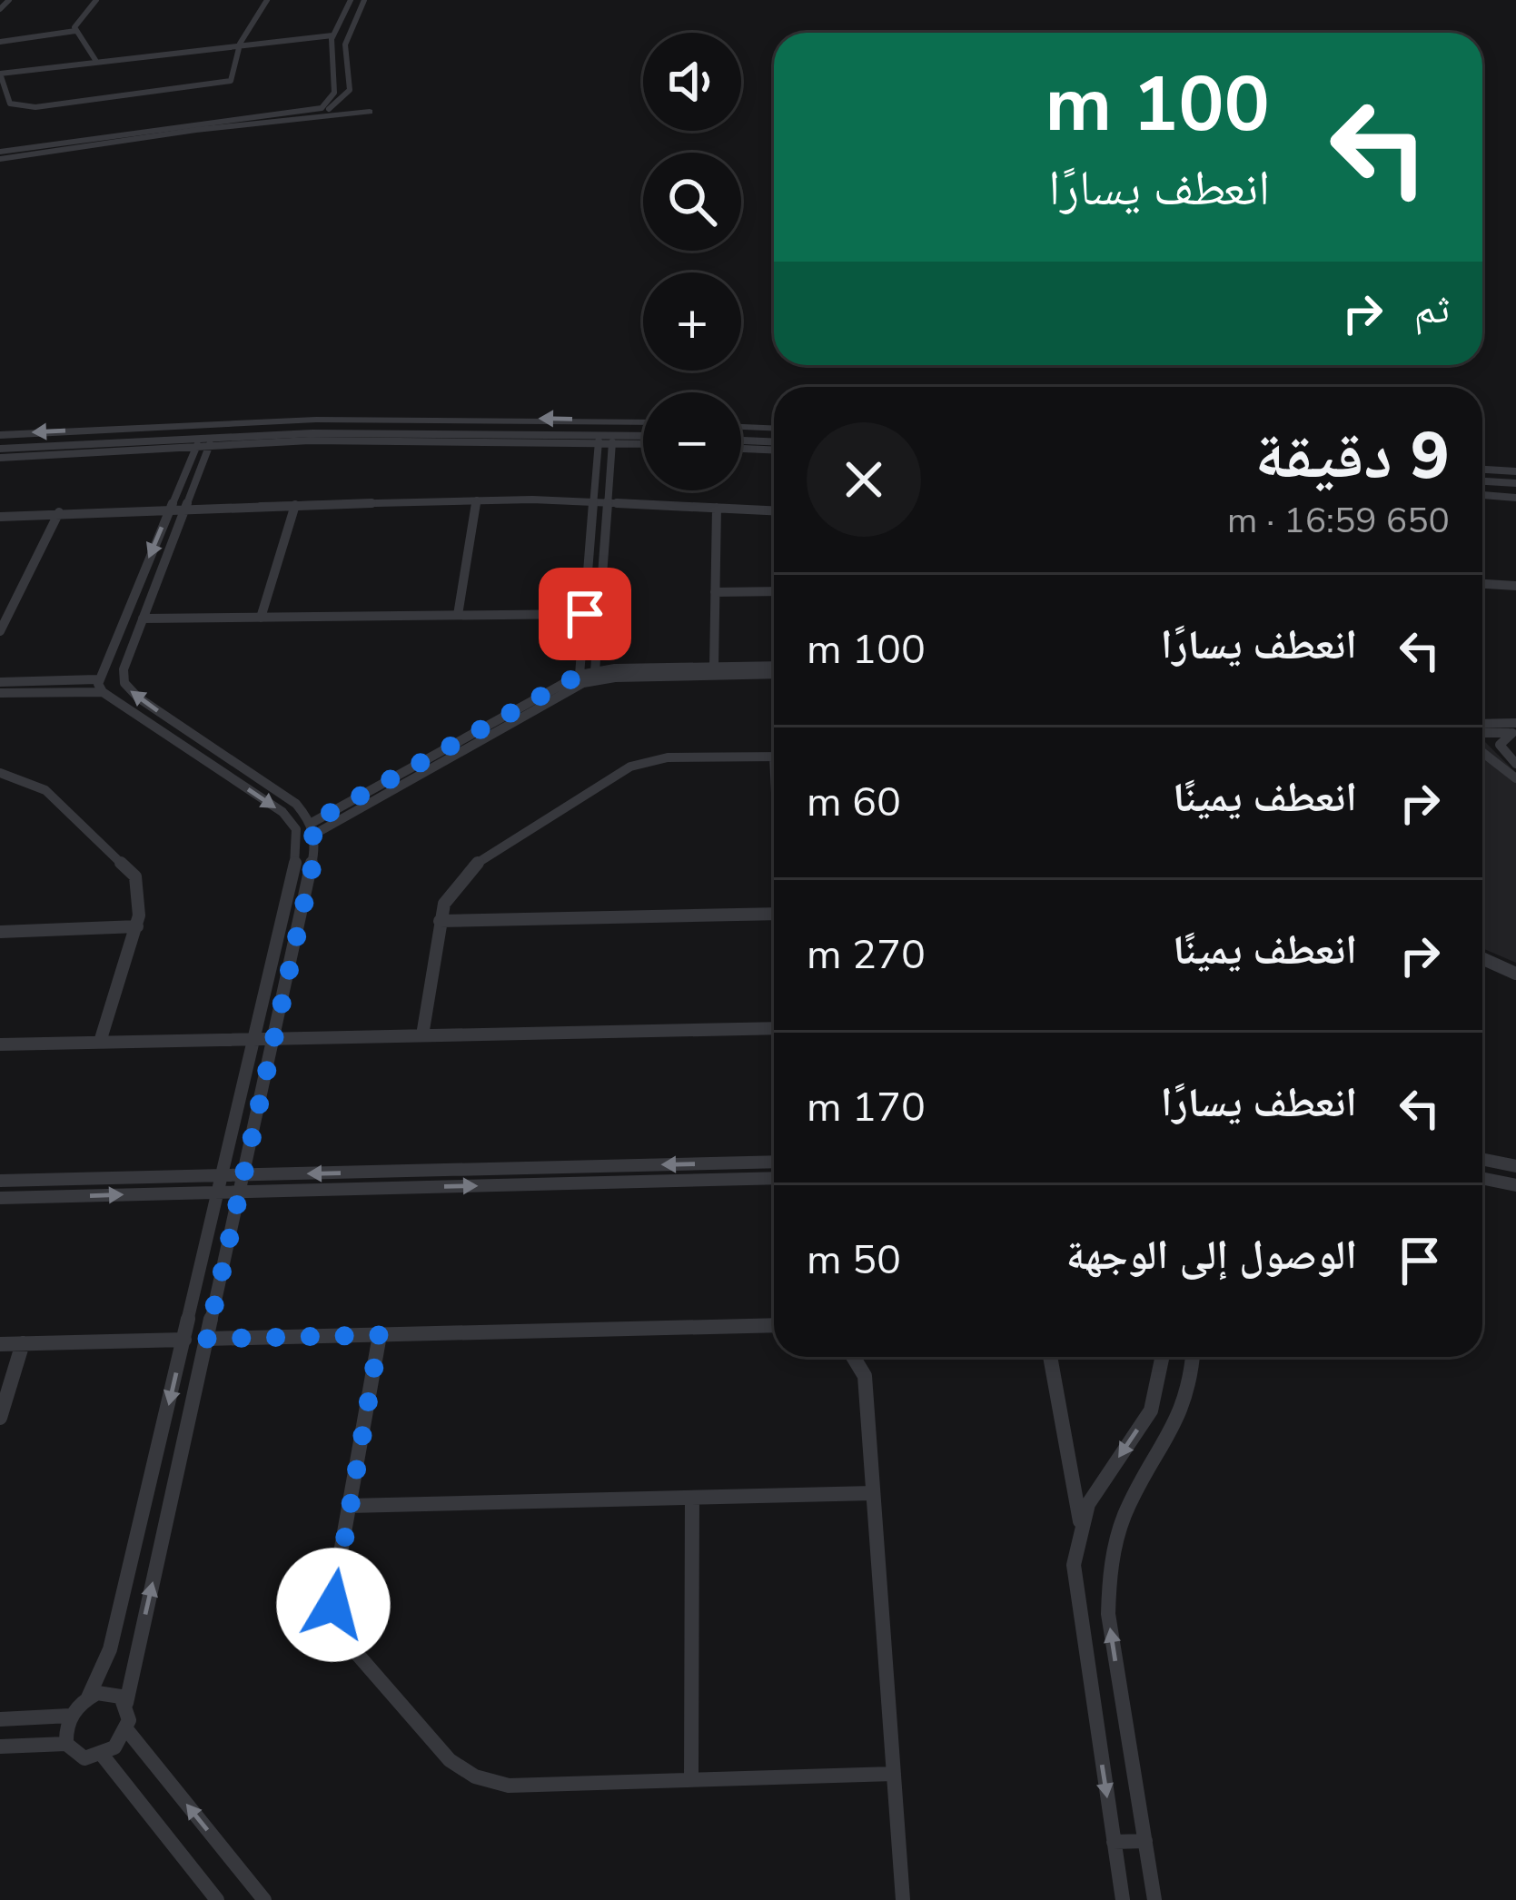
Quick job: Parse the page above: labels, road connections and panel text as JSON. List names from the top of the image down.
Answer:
{
  "page": {
    "map_buttons": ["+", "−"],
    "turn": ["100 m", "انعطف يسارًا"],
    "then": "ثم",
    "heading": ["9 دقيقة", "650 m · 16:59"],
    "list": [
      {
        "name": "انعطف يسارًا",
        "value": "100 m"
      },
      {
        "name": "انعطف يمينًا",
        "value": "60 m"
      },
      {
        "name": "انعطف يمينًا",
        "value": "270 m"
      },
      {
        "name": "انعطف يسارًا",
        "value": "170 m"
      },
      {
        "name": "الوصول إلى الوجهة",
        "value": "50 m"
      }
    ]
  }
}
